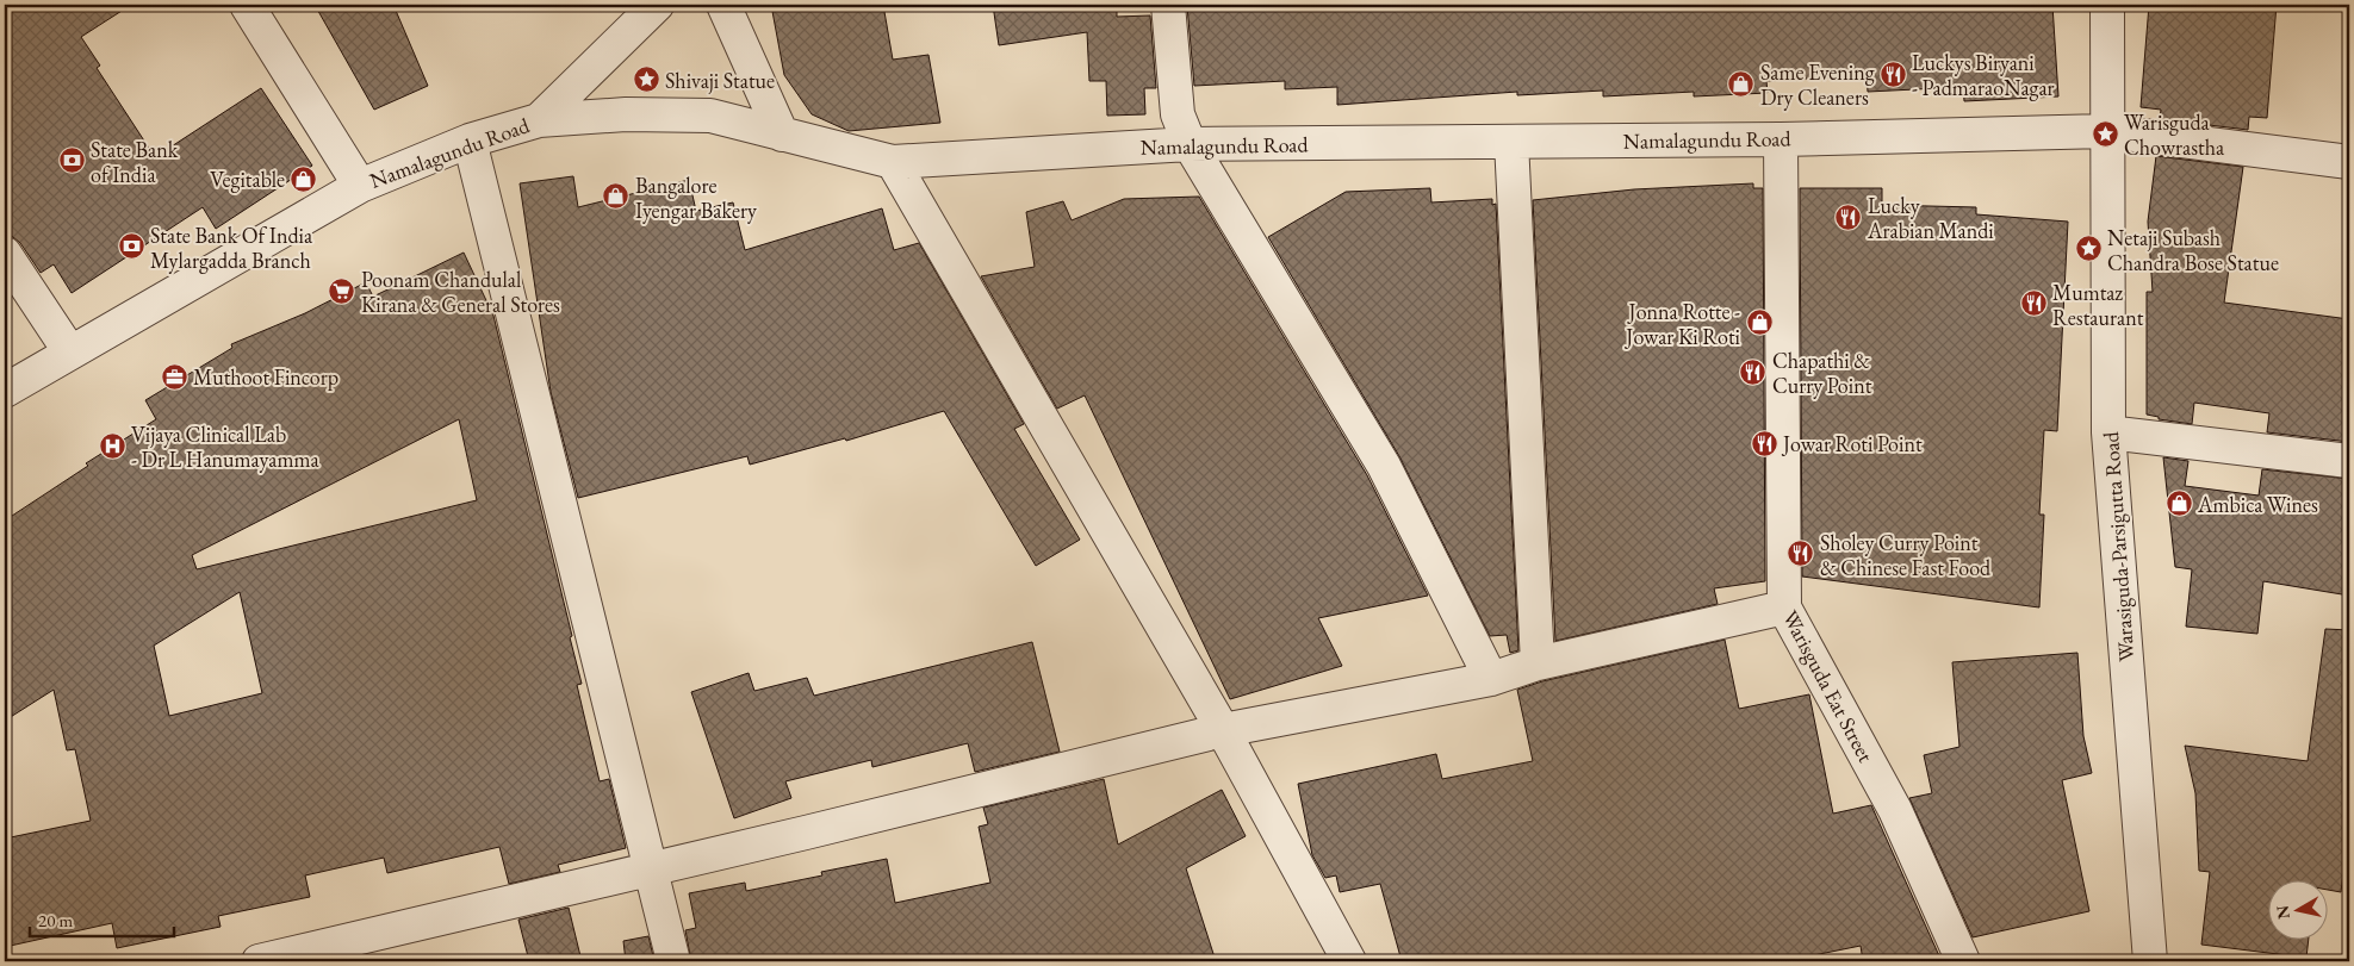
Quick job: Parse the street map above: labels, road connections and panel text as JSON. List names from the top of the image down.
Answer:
{
  "streets": {
    "street": ["Namalagundu Road", "Warasiguda-Parsigutta Road", "Warisguda Eat Street"]
  },
  "crossings": [
    ["Namalagundu Road", "Warasiguda-Parsigutta Road"],
    ["Namalagundu Road", "Warisguda Eat Street"]
  ],
  "places": {
    "restaurant": [
      "Luckys Biryani - PadmaraoNagar",
      "Lucky Arabian Mandi",
      "Mumtaz Restaurant",
      "Chapathi & Curry Point",
      "Jowar Roti Point",
      "Sholey Curry Point & Chinese Fast Food"
    ],
    "place": ["Shivaji Statue", "Warisguda Chowrastha", "Netaji Subash Chandra Bose Statue"],
    "shop": [
      "Same Evening Dry Cleaners",
      "Vegitable",
      "Bangalore Iyengar Bakery",
      "Jonna Rotte - Jowar Ki Roti",
      "Ambica Wines"
    ],
    "bank": ["State Bank of India", "State Bank Of India Mylargadda Branch"],
    "supermarket": ["Poonam Chandulal Kirana & General Stores"],
    "office": ["Muthoot Fincorp"],
    "hospital": ["Vijaya Clinical Lab - Dr L Hanumayamma"]
  },
  "scale_bar": "20 m",
  "north": "left"
}
